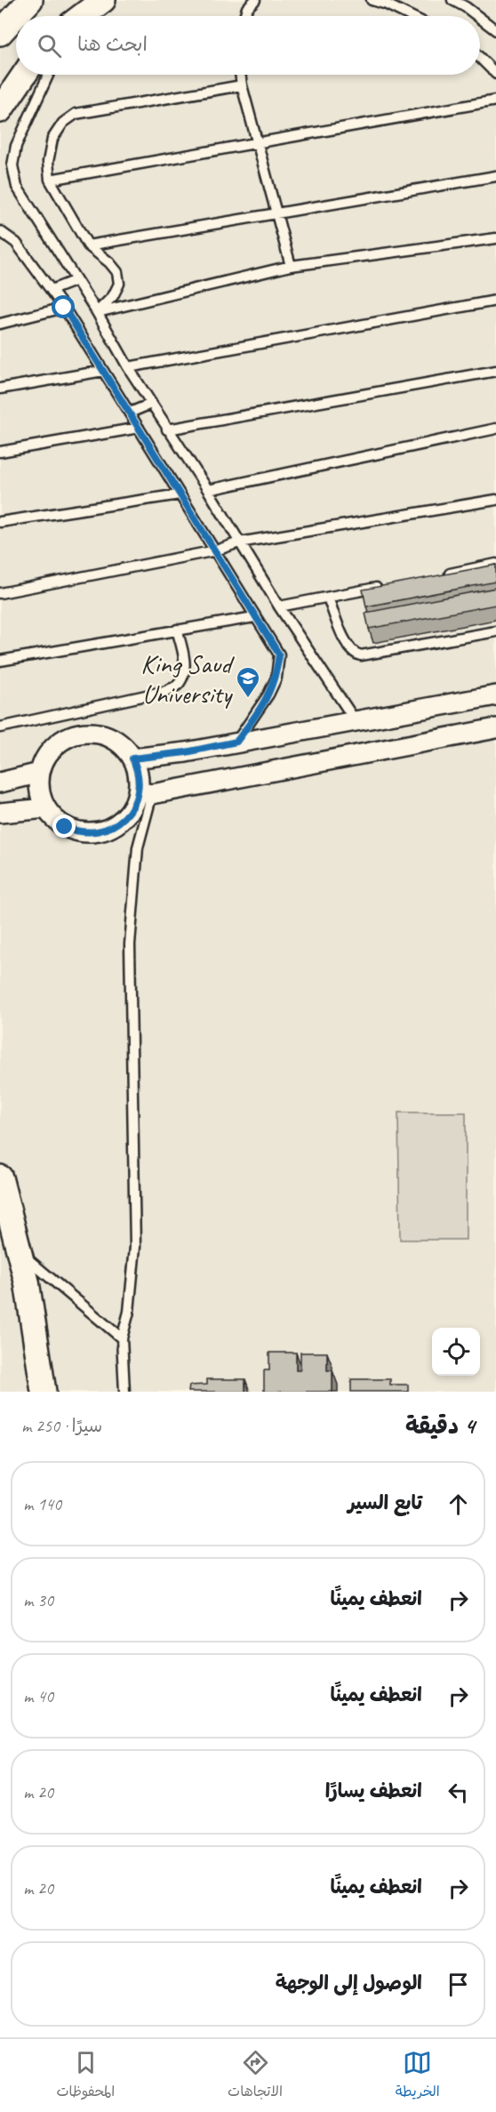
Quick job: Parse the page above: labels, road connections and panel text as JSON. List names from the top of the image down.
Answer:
{
  "places": {
    "school or university": ["King Saud University"]
  },
  "page": {
    "search": "ابحث هنا",
    "heading": ["4 دقيقة", "سيرًا · 250 m"],
    "list": [
      ["تابع السير", "140 m"],
      ["انعطف يمينًا", "30 m"],
      ["انعطف يمينًا", "40 m"],
      ["انعطف يسارًا", "20 m"],
      ["انعطف يمينًا", "20 m"],
      "الوصول إلى الوجهة"
    ],
    "nav": ["الخريطة", "الاتجاهات", "المحفوظات"]
  }
}
